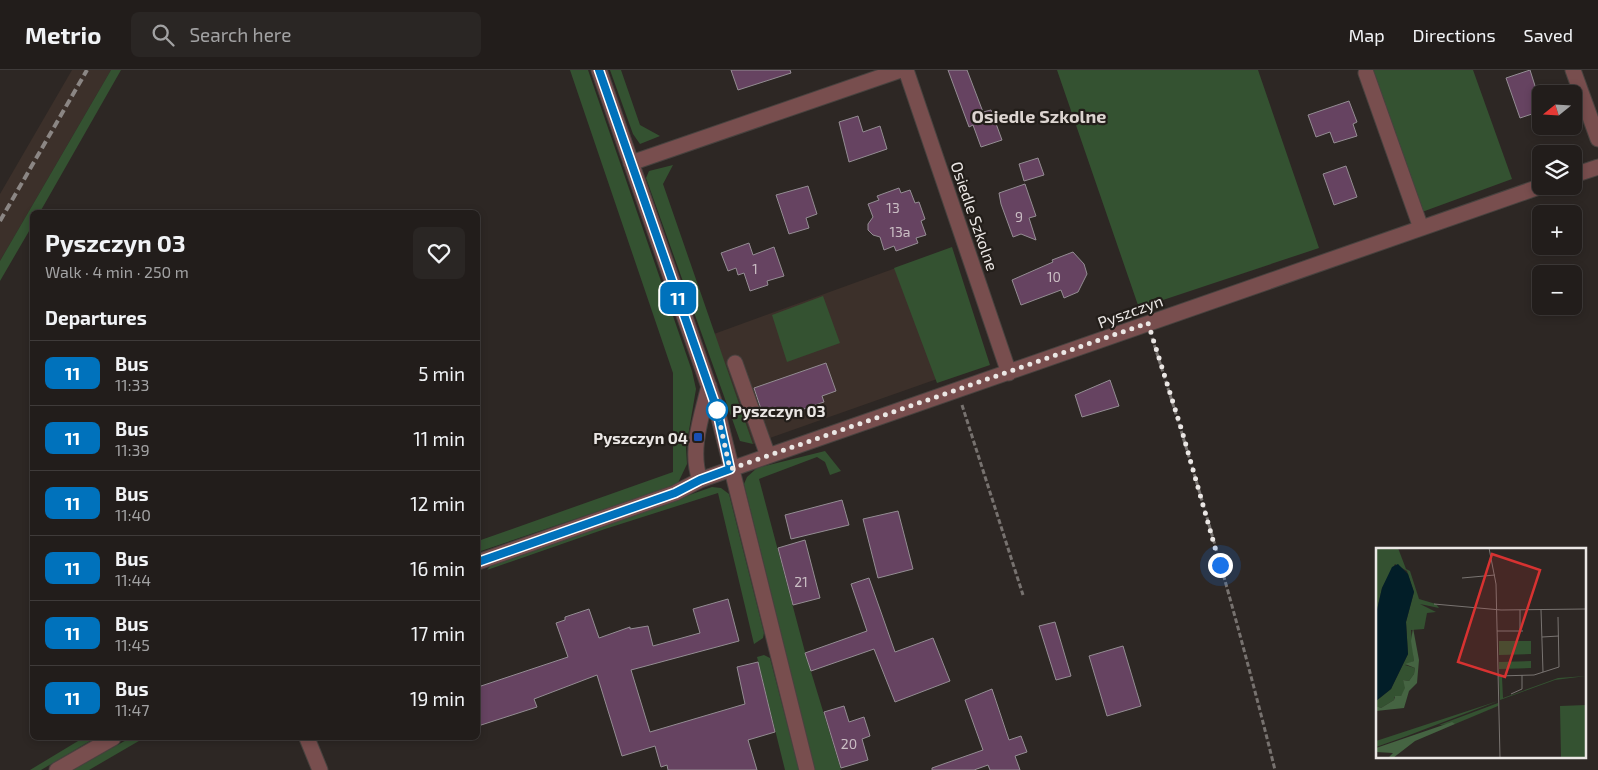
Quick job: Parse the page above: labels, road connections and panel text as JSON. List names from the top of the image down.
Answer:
{
  "streets": {
    "street": ["Osiedle Szkolne", "Pyszczyn"]
  },
  "crossings": [
    ["Osiedle Szkolne", "Pyszczyn"]
  ],
  "districts": ["Osiedle Szkolne"],
  "places": {
    "other": ["Pyszczyn 03"],
    "transit": ["Pyszczyn 04"]
  },
  "lines": ["bus line 11"],
  "house_numbers": [
    "13",
    "9",
    "13a",
    "1",
    "10",
    "21",
    "20"
  ],
  "north": "left",
  "page": {
    "header": "Metrio",
    "search": "Search here",
    "nav": ["Map", "Directions", "Saved"],
    "on_map": "11",
    "map_buttons": ["+", "−"],
    "heading": [
      ["Pyszczyn 03", "Walk · 4 min · 250 m"],
      "Departures"
    ],
    "list": [
      {
        "mark": "11",
        "name": "Bus",
        "note": "11:33",
        "value": "5 min"
      },
      {
        "mark": "11",
        "name": "Bus",
        "note": "11:39",
        "value": "11 min"
      },
      {
        "mark": "11",
        "name": "Bus",
        "note": "11:40",
        "value": "12 min"
      },
      {
        "mark": "11",
        "name": "Bus",
        "note": "11:44",
        "value": "16 min"
      },
      {
        "mark": "11",
        "name": "Bus",
        "note": "11:45",
        "value": "17 min"
      },
      {
        "mark": "11",
        "name": "Bus",
        "note": "11:47",
        "value": "19 min"
      }
    ]
  }
}
